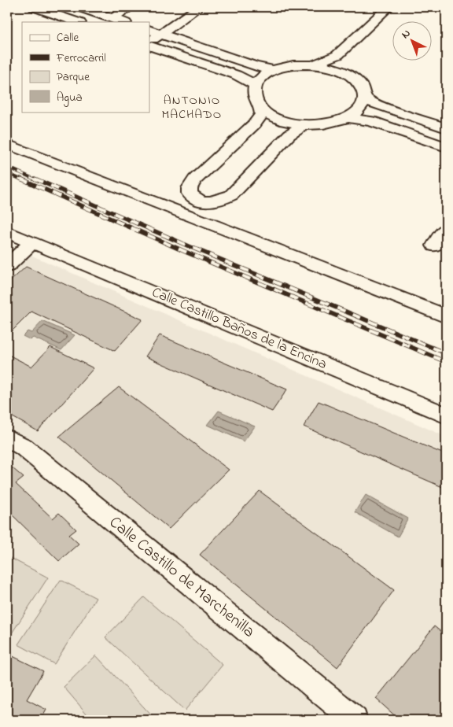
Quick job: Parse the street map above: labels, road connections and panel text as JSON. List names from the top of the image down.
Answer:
{
  "streets": {
    "street": ["Calle Castillo Baños de la Encina", "Calle Castillo de Marchenilla"]
  },
  "districts": ["ANTONIO MACHADO"],
  "legend": [
    "Calle",
    "Ferrocarril",
    "Parque",
    "Agua"
  ],
  "north": "top left"
}
